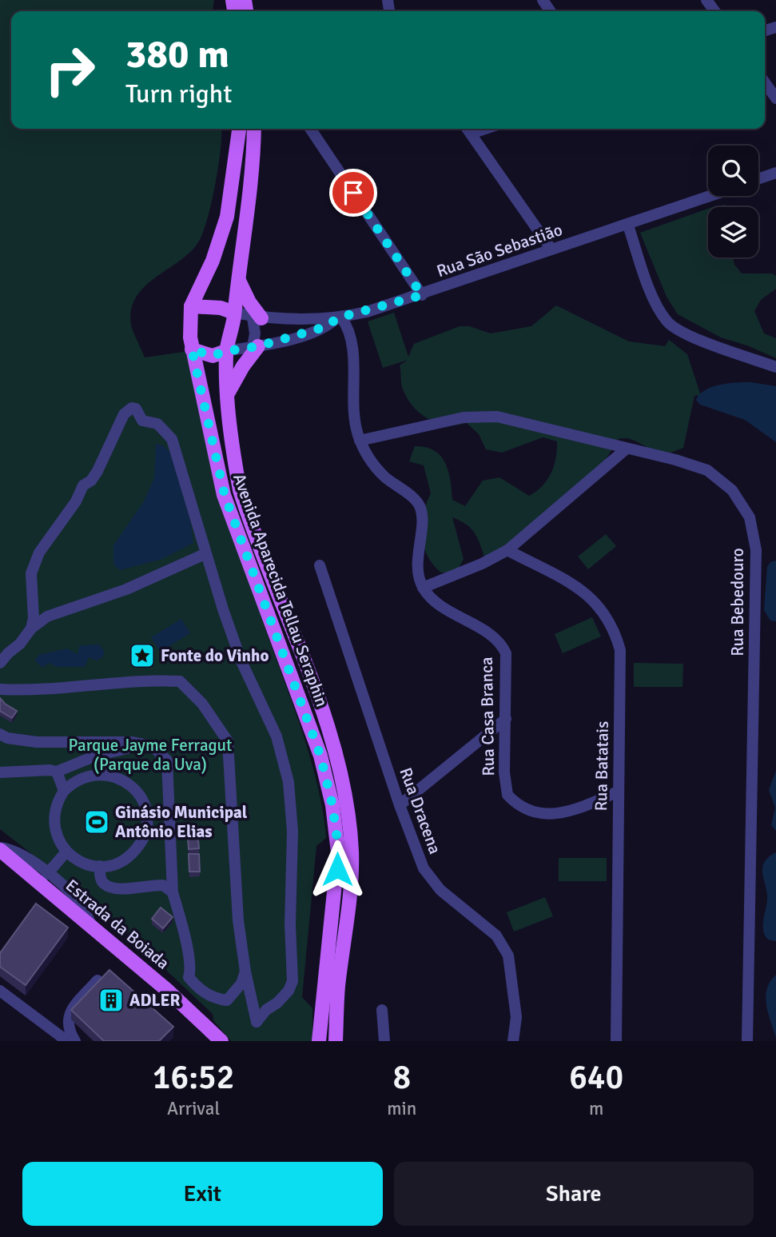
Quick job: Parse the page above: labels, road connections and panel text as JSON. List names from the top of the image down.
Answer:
{
  "streets": {
    "main road": ["Avenida Aparecida Tellau Seraphin", "Estrada da Boiada"],
    "street": [
      "Rua São Sebastião",
      "Rua Bebedouro",
      "Rua Casa Branca",
      "Rua Batatais",
      "Rua Dracena"
    ]
  },
  "crossings": [
    ["Rua São Sebastião", "Avenida Aparecida Tellau Seraphin"],
    ["Rua Casa Branca", "Rua Batatais"]
  ],
  "parks": ["Parque Jayme Ferragut (Parque da Uva)"],
  "places": {
    "place": ["Fonte do Vinho"],
    "sports": ["Ginásio Municipal Antônio Elias"],
    "building": ["ADLER"]
  },
  "page": {
    "turn": ["380 m", "Turn right"],
    "eta": [
      "16:52",
      "Arrival",
      "8",
      "min",
      "640",
      "m"
    ],
    "buttons": ["Exit", "Share"]
  }
}
